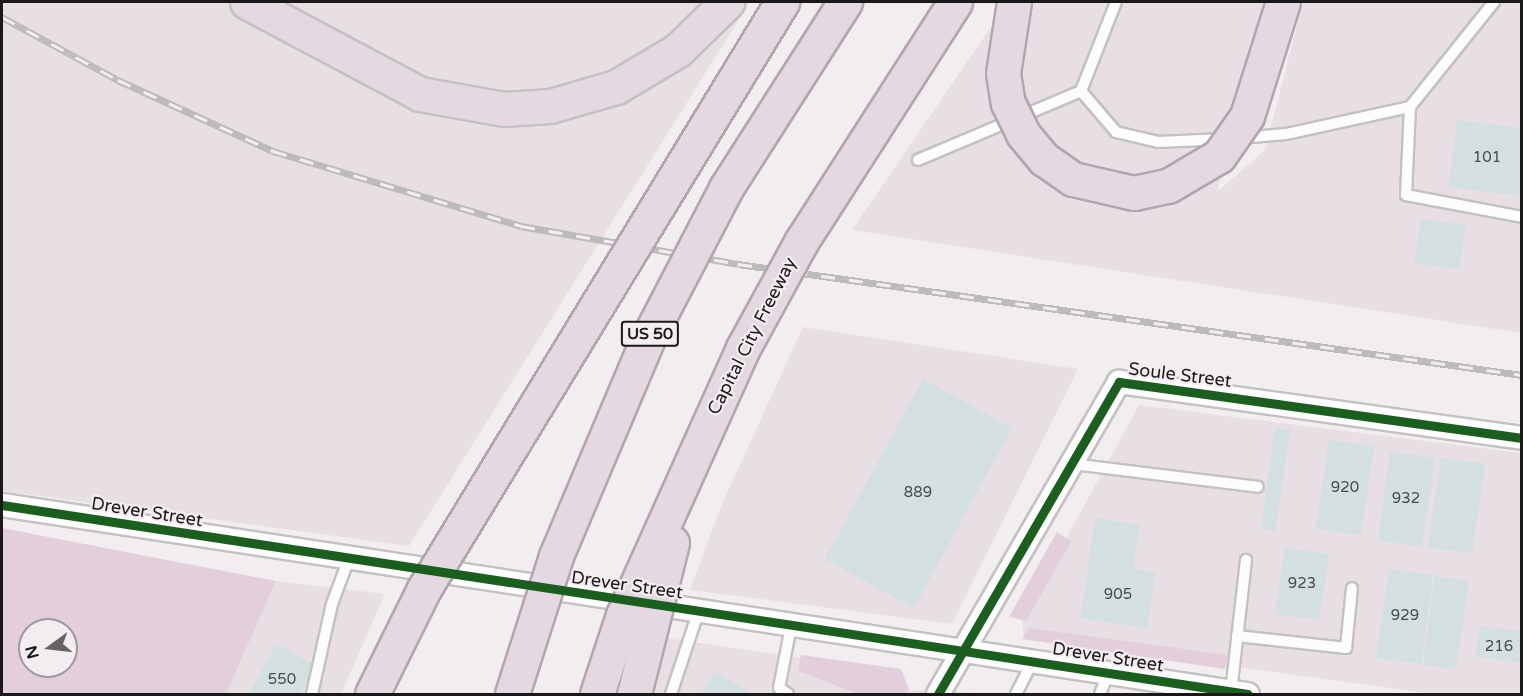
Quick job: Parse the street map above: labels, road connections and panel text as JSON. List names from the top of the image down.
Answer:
{
  "streets": {
    "highway": ["US 50", "Capital City Freeway"],
    "street": ["Soule Street", "Drever Street"]
  },
  "crossings": [
    ["Soule Street", "Drever Street"]
  ],
  "house_numbers": [
    "101",
    "920",
    "889",
    "932",
    "923",
    "905",
    "929",
    "216",
    "550"
  ],
  "north": "left"
}
